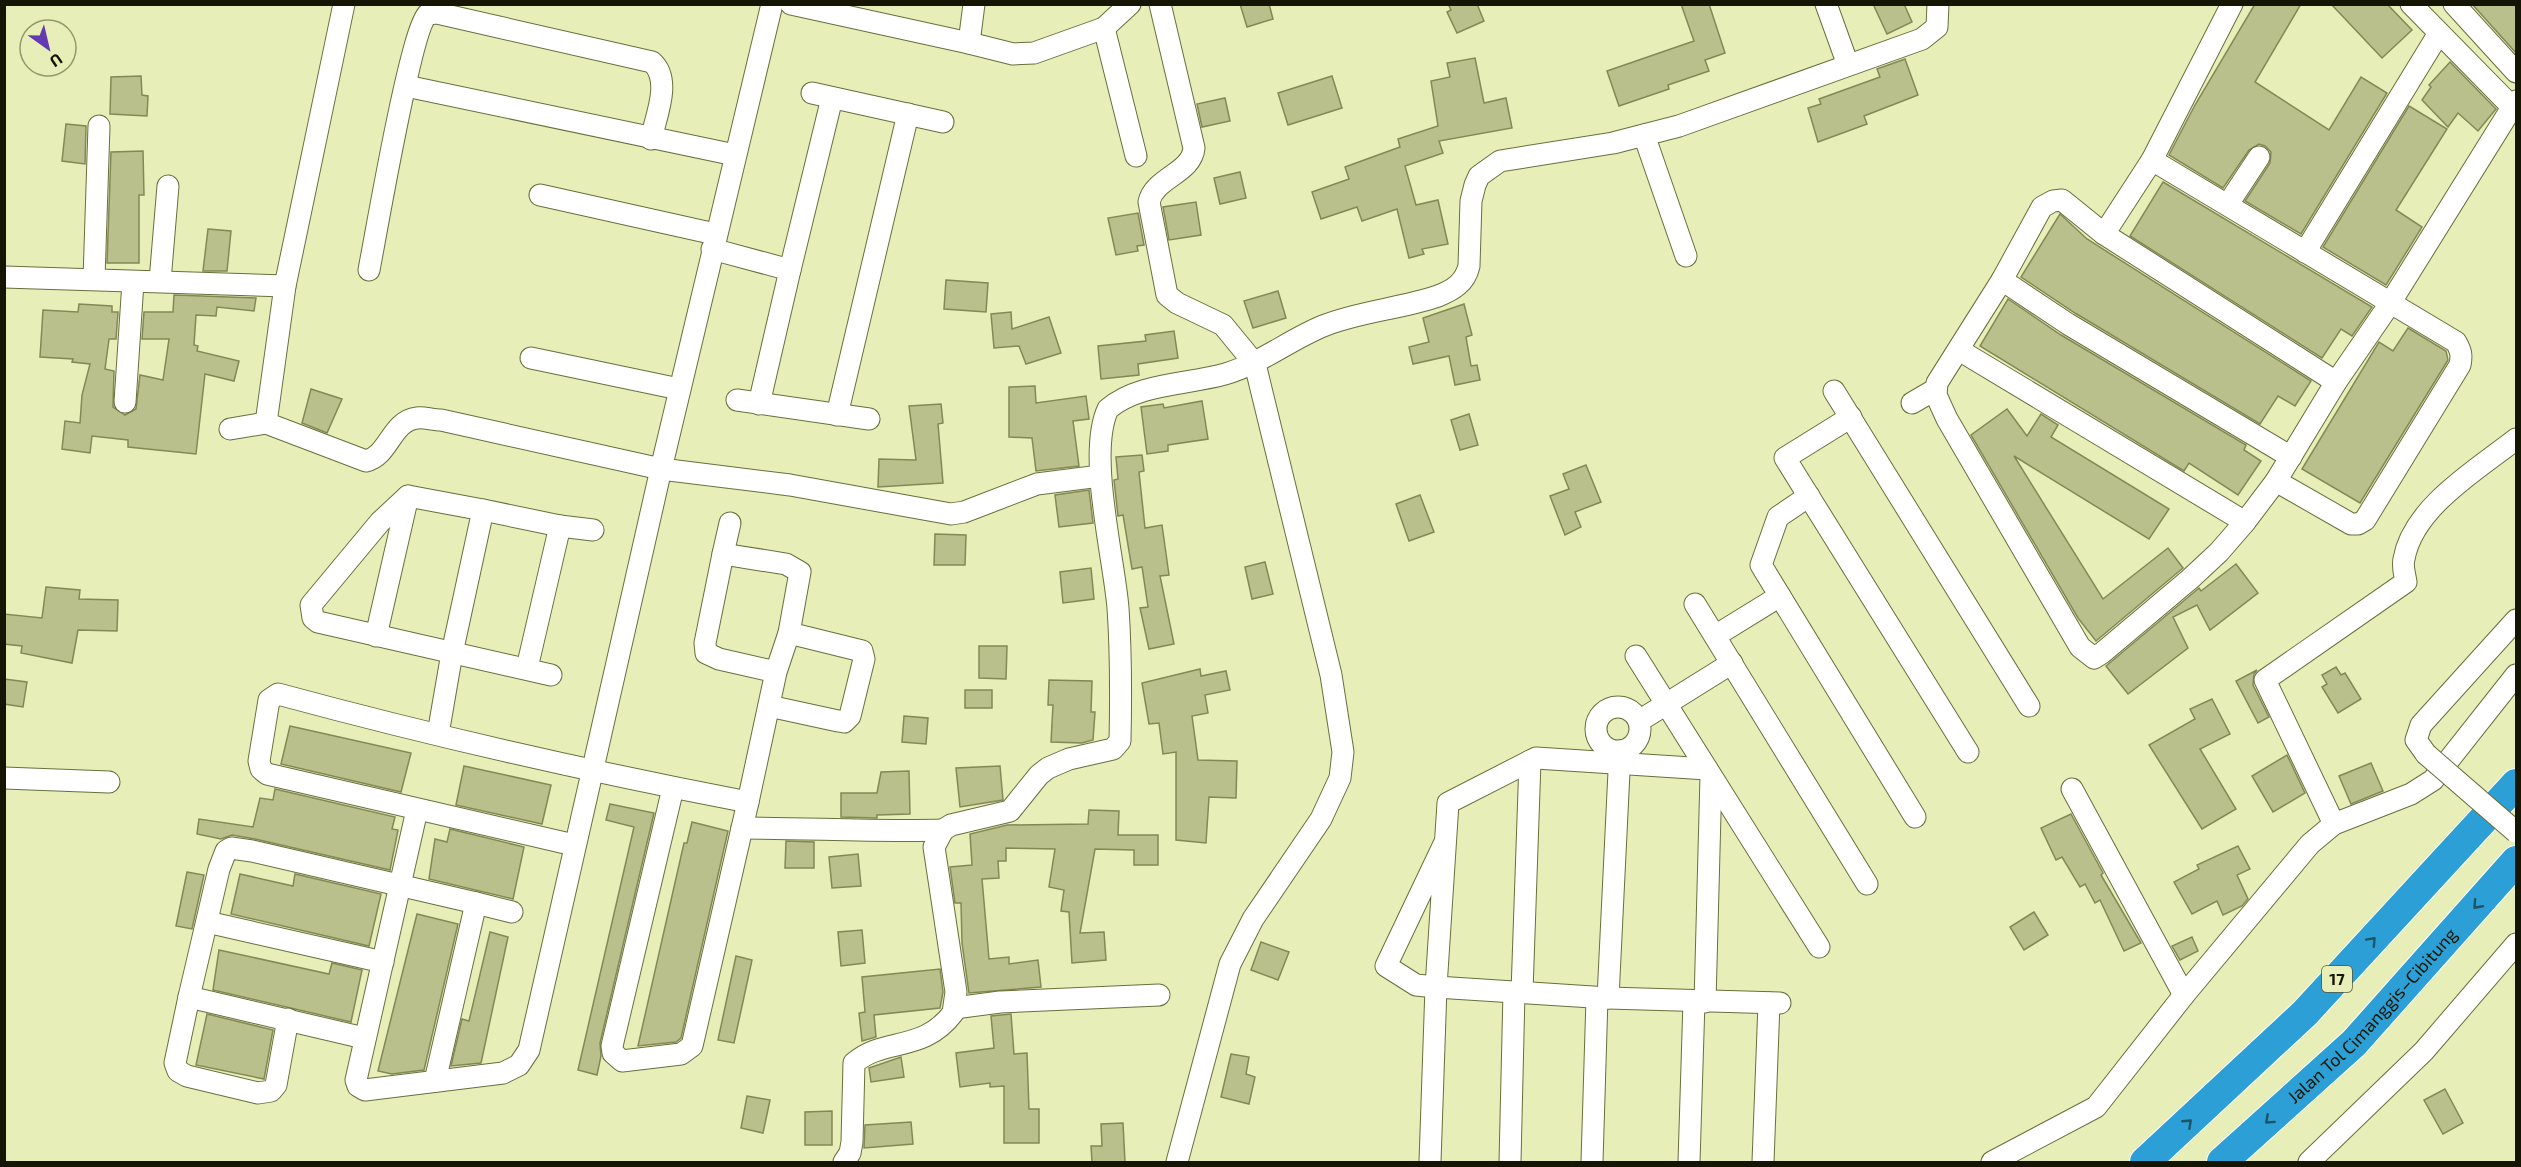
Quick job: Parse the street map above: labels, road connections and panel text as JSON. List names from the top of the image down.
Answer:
{
  "streets": {
    "highway": ["17", "Jalan Tol Cimanggis–Cibitung"]
  },
  "north": "bottom right"
}
